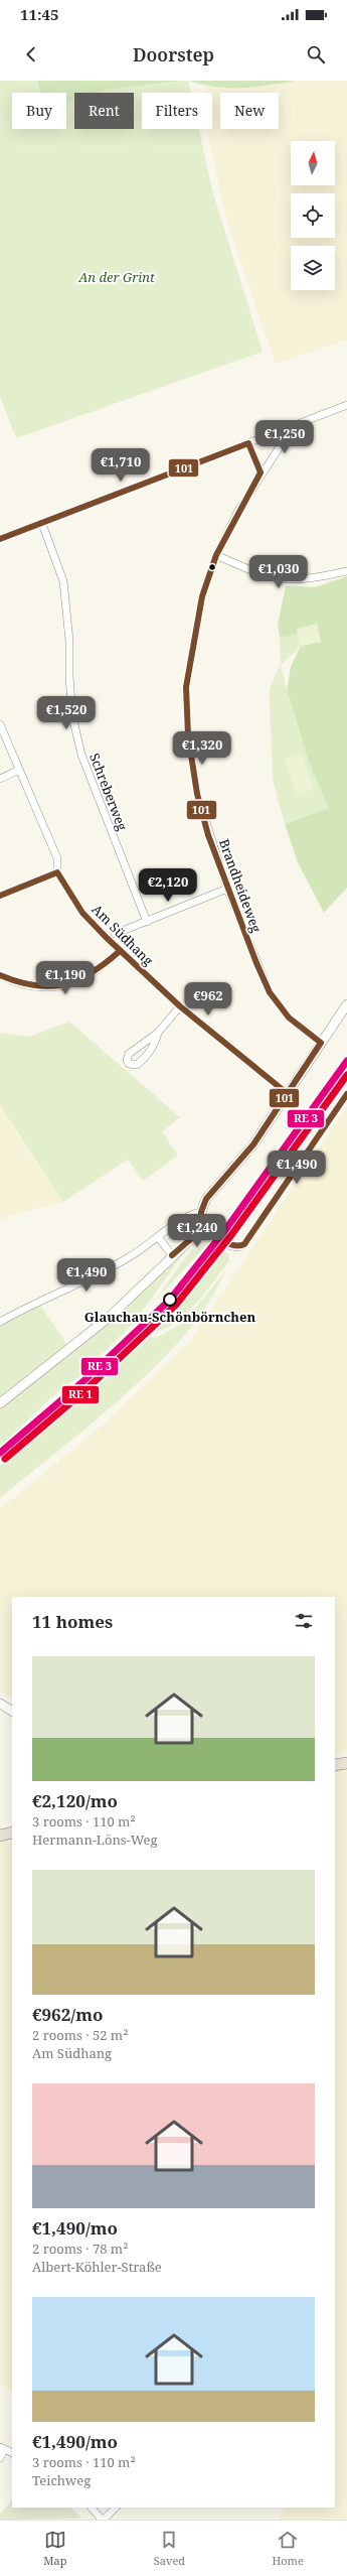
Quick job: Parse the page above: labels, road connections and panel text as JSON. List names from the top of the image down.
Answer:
{
  "streets": {
    "street": ["Schreberweg", "Brandheideweg", "Am Südhang"]
  },
  "parks": ["An der Grint"],
  "places": ["Glauchau-Schönbörnchen"],
  "lines": ["transit line 101"],
  "north": "top",
  "page": {
    "status": "11:45",
    "header": "Doorstep",
    "chip": [
      "Buy",
      "Rent",
      "Filters",
      "New"
    ],
    "price": [
      "€1,250",
      "€1,710",
      "€1,030",
      "€1,520",
      "€1,320",
      "€2,120",
      "€1,190",
      "€962",
      "€1,490",
      "€1,240",
      "€1,490"
    ],
    "heading": "11 homes",
    "list": [
      {
        "name": "€2,120/mo",
        "note": "3 rooms · 110 m² · Hermann-Löns-Weg"
      },
      {
        "name": "€962/mo",
        "note": "2 rooms · 52 m² · Am Südhang"
      },
      {
        "name": "€1,490/mo",
        "note": "2 rooms · 78 m² · Albert-Köhler-Straße"
      },
      {
        "name": "€1,490/mo",
        "note": "3 rooms · 110 m² · Teichweg"
      }
    ],
    "tabs": ["Map", "Saved", "Home"]
  }
}
